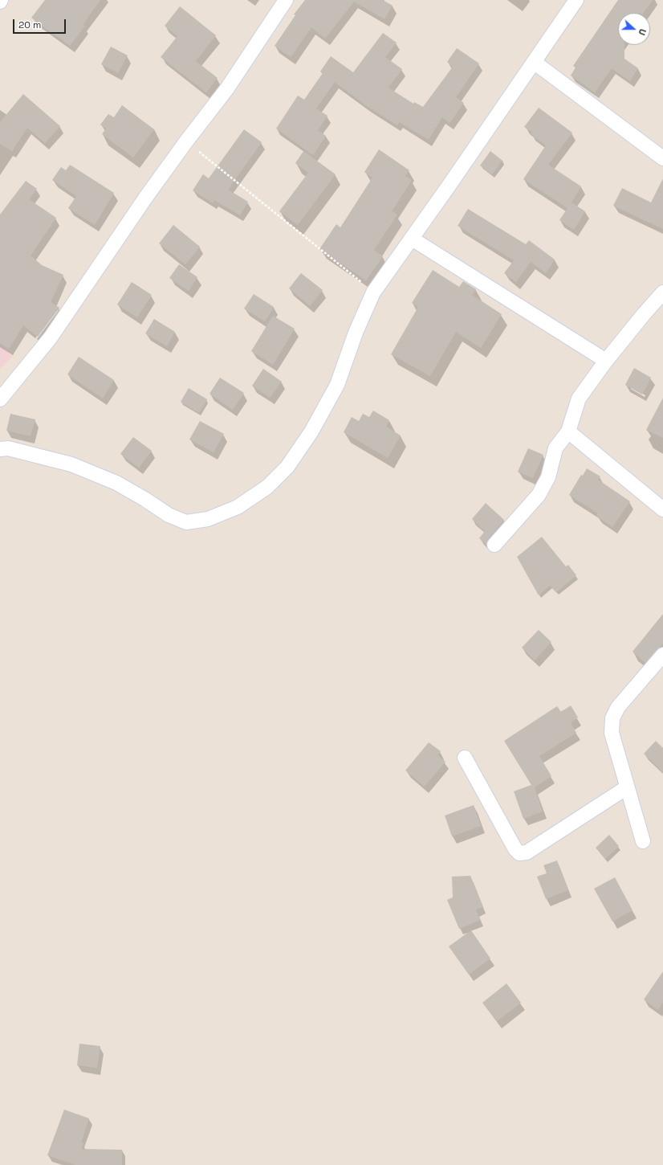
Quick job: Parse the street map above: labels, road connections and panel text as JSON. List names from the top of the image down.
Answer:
{
  "scale_bar": "20 m",
  "north": "right"
}
